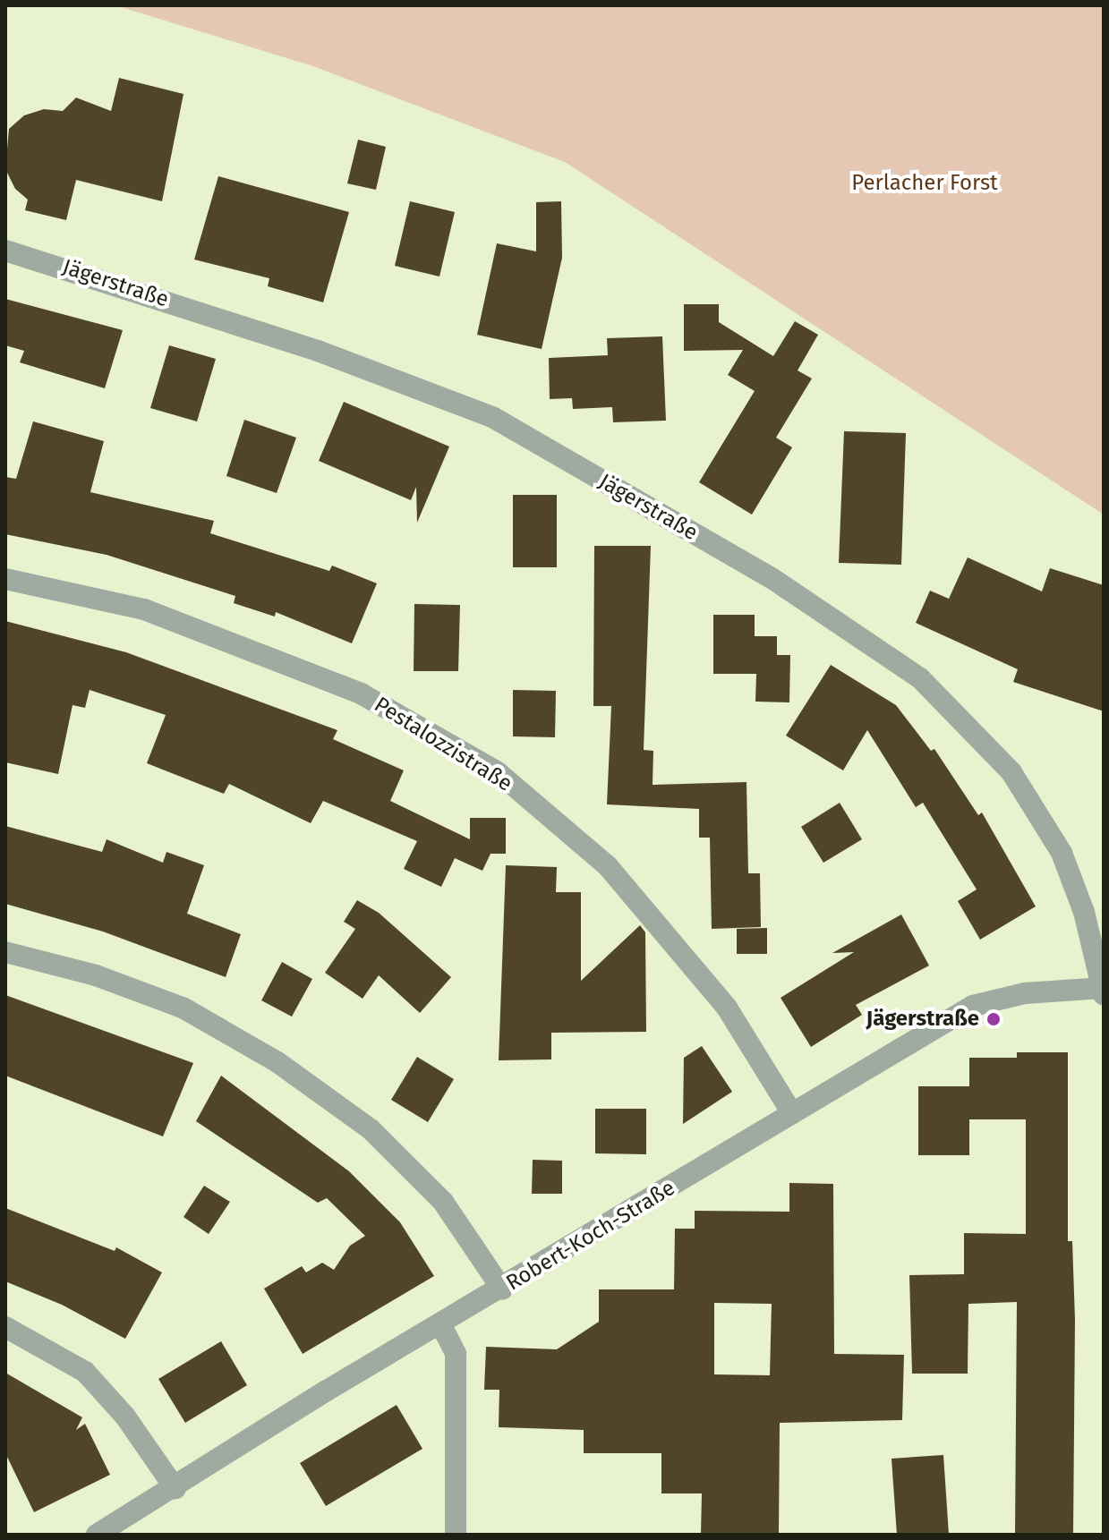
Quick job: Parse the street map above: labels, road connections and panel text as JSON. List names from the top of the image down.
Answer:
{
  "streets": {
    "street": ["Jägerstraße", "Pestalozzistraße", "Robert-Koch-Straße"]
  },
  "crossings": [
    ["Jägerstraße", "Robert-Koch-Straße"],
    ["Pestalozzistraße", "Robert-Koch-Straße"]
  ],
  "parks": ["Perlacher Forst"],
  "places": ["Jägerstraße"]
}
